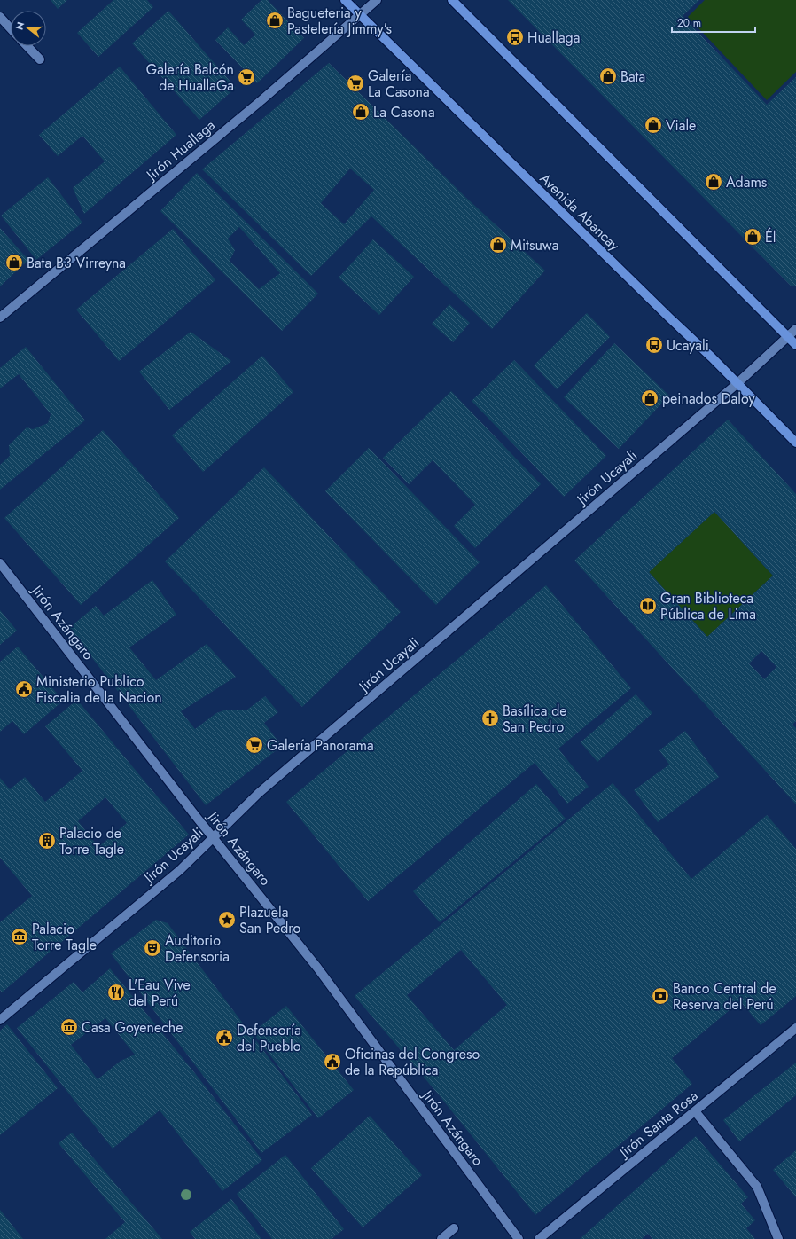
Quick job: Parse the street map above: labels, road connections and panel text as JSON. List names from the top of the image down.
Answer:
{
  "streets": {
    "main road": ["Avenida Abancay"],
    "street": [
      "Jirón Huallaga",
      "Jirón Ucayali",
      "Jirón Azángaro",
      "Jirón Santa Rosa"
    ]
  },
  "crossings": [
    ["Jirón Huallaga", "Avenida Abancay"],
    ["Avenida Abancay", "Jirón Ucayali"],
    ["Jirón Ucayali", "Jirón Azángaro"]
  ],
  "places": {
    "shop": [
      "Bagueteria y Pastelería Jimmy's",
      "Bata",
      "La Casona",
      "Viale",
      "Adams",
      "Él",
      "Mitsuwa",
      "Bata B3 Virreyna",
      "peinados Daloy"
    ],
    "bus stop": ["Huallaga", "Ucayali"],
    "supermarket": ["Galería Balcón de HuallaGa", "Galería La Casona", "Galería Panorama"],
    "library": ["Gran Biblioteca Pública de Lima"],
    "public building": ["Ministerio Publico Fiscalia de la Nacion", "Defensoría del Pueblo", "Oficinas del Congreso de la República"],
    "church": ["Basílica de San Pedro"],
    "building": ["Palacio de Torre Tagle"],
    "place": ["Plazuela San Pedro"],
    "museum": ["Palacio Torre Tagle", "Casa Goyeneche"],
    "theatre": ["Auditorio Defensoria"],
    "restaurant": ["L'Eau Vive del Perú"],
    "bank": ["Banco Central de Reserva del Perú"]
  },
  "scale_bar": "20 m",
  "north": "left"
}
